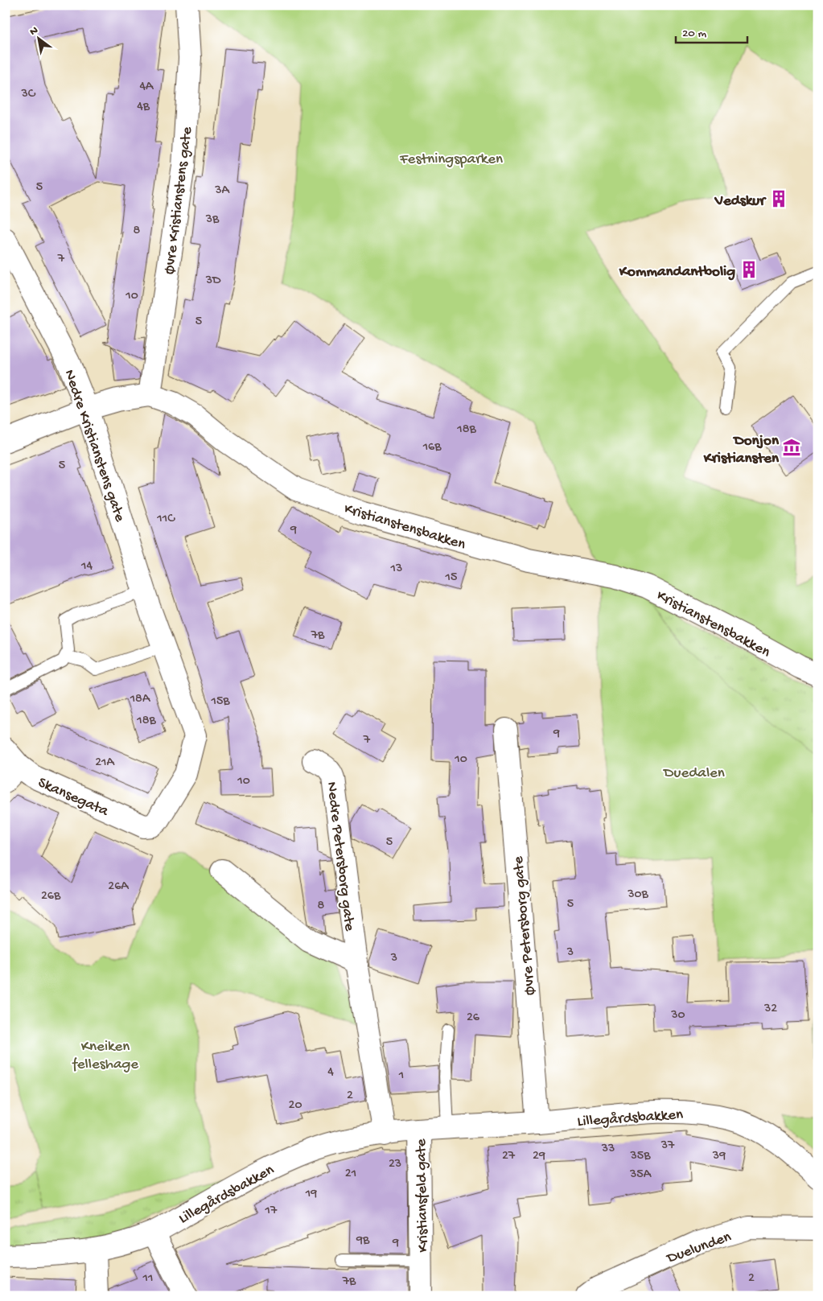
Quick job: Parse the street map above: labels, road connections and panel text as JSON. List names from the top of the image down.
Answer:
{
  "streets": {
    "street": [
      "Øvre Kristianstens gate",
      "Nedre Kristianstens gate",
      "Kristianstensbakken",
      "Skansegata",
      "Nedre Petersborg gate",
      "Øvre Petersborg gate",
      "Lillegårdsbakken",
      "Kristiansfeld gate",
      "Duelunden"
    ]
  },
  "crossings": [
    ["Øvre Kristianstens gate", "Kristianstensbakken"],
    ["Nedre Kristianstens gate", "Kristianstensbakken"],
    ["Nedre Kristianstens gate", "Skansegata"],
    ["Nedre Petersborg gate", "Lillegårdsbakken"],
    ["Øvre Petersborg gate", "Lillegårdsbakken"],
    ["Lillegårdsbakken", "Kristiansfeld gate"]
  ],
  "parks": ["Festningsparken", "Duedalen", "Kneiken felleshage"],
  "places": {
    "building": ["Vedskur", "Kommandantbolig"],
    "museum": ["Donjon Kristiansten"]
  },
  "house_numbers": [
    "4A",
    "3C",
    "4B",
    "5",
    "3A",
    "3B",
    "8",
    "7",
    "3D",
    "10",
    "5",
    "18B",
    "16B",
    "5",
    "11C",
    "9",
    "14",
    "13",
    "15",
    "7B",
    "18A",
    "15B",
    "18B",
    "9",
    "7",
    "10",
    "21A",
    "10",
    "5",
    "26A",
    "30B",
    "26B",
    "5",
    "8",
    "3",
    "3",
    "32",
    "30",
    "26",
    "4",
    "1",
    "2",
    "20",
    "37",
    "33",
    "27",
    "29",
    "35B",
    "39",
    "23",
    "21",
    "35A",
    "19",
    "17",
    "9B",
    "9",
    "11",
    "2",
    "7B"
  ],
  "scale_bar": "20 m",
  "north": "top left"
}
